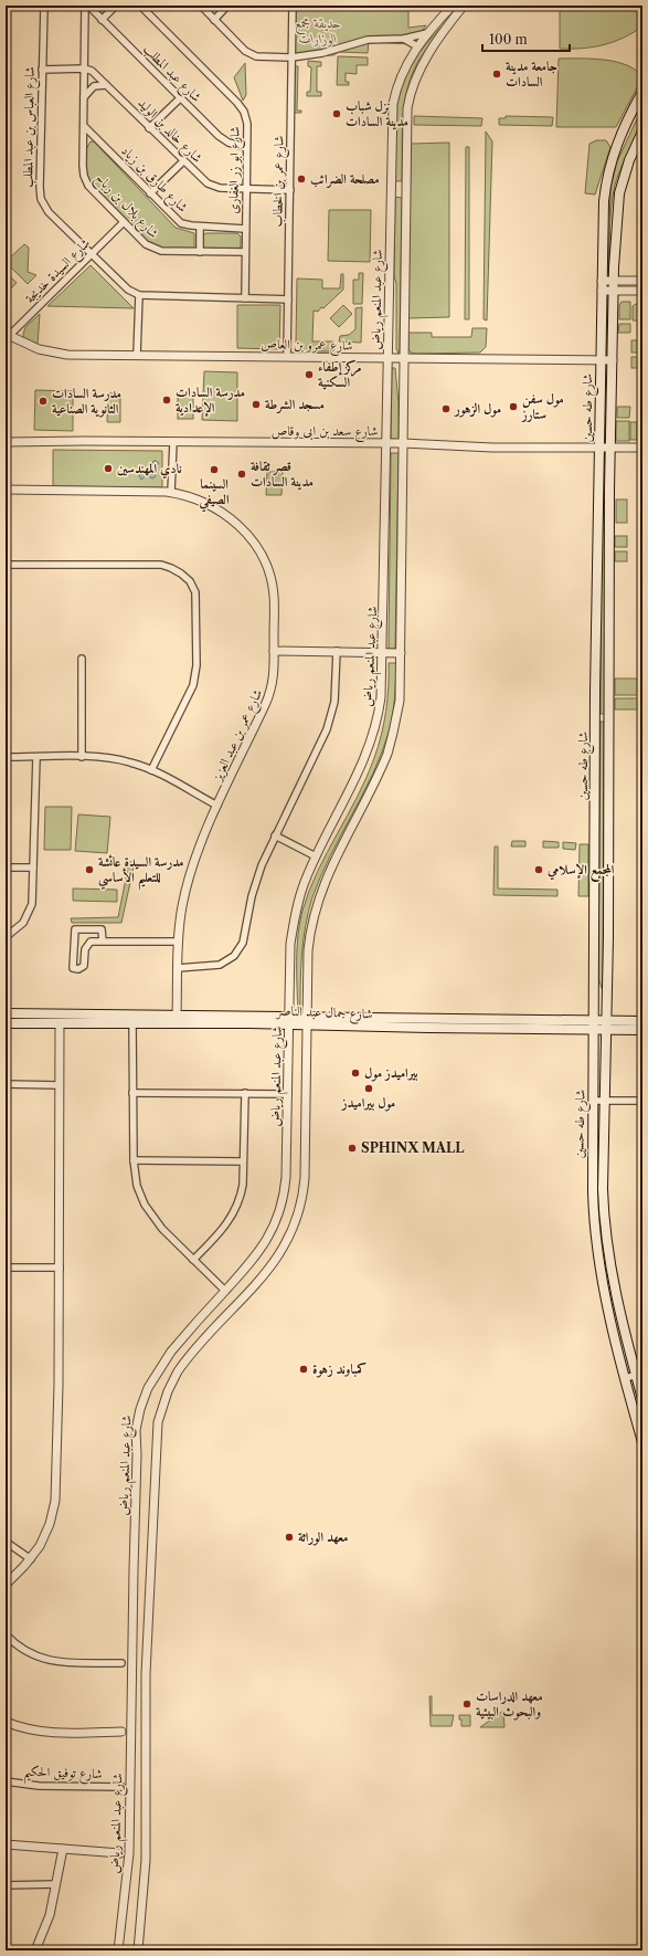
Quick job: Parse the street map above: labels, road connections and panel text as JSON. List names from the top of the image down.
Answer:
{
  "streets": {
    "main road": ["شارع طه حسين", "شارع جمال عبد الناصر"],
    "street": [
      "شارع عبد المطلب",
      "شارع العباس بن عبد المطلب",
      "شارع خالد بن الوليد",
      "شارع ابو زر الغفارى",
      "شارع طارق بن زياد",
      "شارع عمر بن الخطاب",
      "شارع بلال بن رباح",
      "شارع السيدة خديجة",
      "شارع عبد المنعم رياض",
      "شارع عمرو بن العاص",
      "شارع سعد بن ابى وقاص",
      "شارع عمر بن عبد العزيز",
      "شارع توفيق الحكيم"
    ]
  },
  "crossings": [
    ["شارع عبد المطلب", "شارع ابو زر الغفارى"],
    ["شارع عبد المطلب", "شارع بلال بن رباح"],
    ["شارع العباس بن عبد المطلب", "شارع السيدة خديجة"],
    ["شارع خالد بن الوليد", "شارع ابو زر الغفارى"],
    ["شارع خالد بن الوليد", "شارع عمر بن الخطاب"],
    ["شارع خالد بن الوليد", "شارع بلال بن رباح"],
    ["شارع ابو زر الغفارى", "شارع طارق بن زياد"],
    ["شارع ابو زر الغفارى", "شارع بلال بن رباح"],
    ["شارع طارق بن زياد", "شارع بلال بن رباح"],
    ["شارع عمر بن الخطاب", "شارع عمرو بن العاص"],
    ["شارع بلال بن رباح", "شارع السيدة خديجة"],
    ["شارع السيدة خديجة", "شارع عمرو بن العاص"],
    ["شارع عبد المنعم رياض", "شارع عمرو بن العاص"],
    ["شارع عبد المنعم رياض", "شارع سعد بن ابى وقاص"],
    ["شارع عبد المنعم رياض", "شارع جمال عبد الناصر"],
    ["شارع عمرو بن العاص", "شارع طه حسين"],
    ["شارع طه حسين", "شارع سعد بن ابى وقاص"],
    ["شارع طه حسين", "شارع جمال عبد الناصر"],
    ["شارع عمر بن عبد العزيز", "شارع جمال عبد الناصر"]
  ],
  "parks": ["حديقة مجمع الوزارات"],
  "places": [
    "جامعة مدينة السادات",
    "نزل شباب مدينة السادات",
    "مصلحة الضرائب",
    "مركز إطفاء السكنية",
    "مدرسة السادات الإعدادية",
    "مدرسة السادات الثانوية الصناعية",
    "مسجد الشرطة",
    "مول سفن ستارز",
    "مول الزهور",
    "نادي المهندسين",
    "السينما الصيفي",
    "قصر ثقافة مدينة السادات",
    "مدرسة السيدة عائشة للتعليم الأساسي",
    "المجمع الإسلامي",
    "بيراميدز مول",
    "مول بيراميدز",
    "SPHINX MALL",
    "كمباوند زهوة",
    "معهد الوراثة",
    "معهد الدراسات والبحوث البيئية"
  ],
  "scale_bar": "100 m"
}
